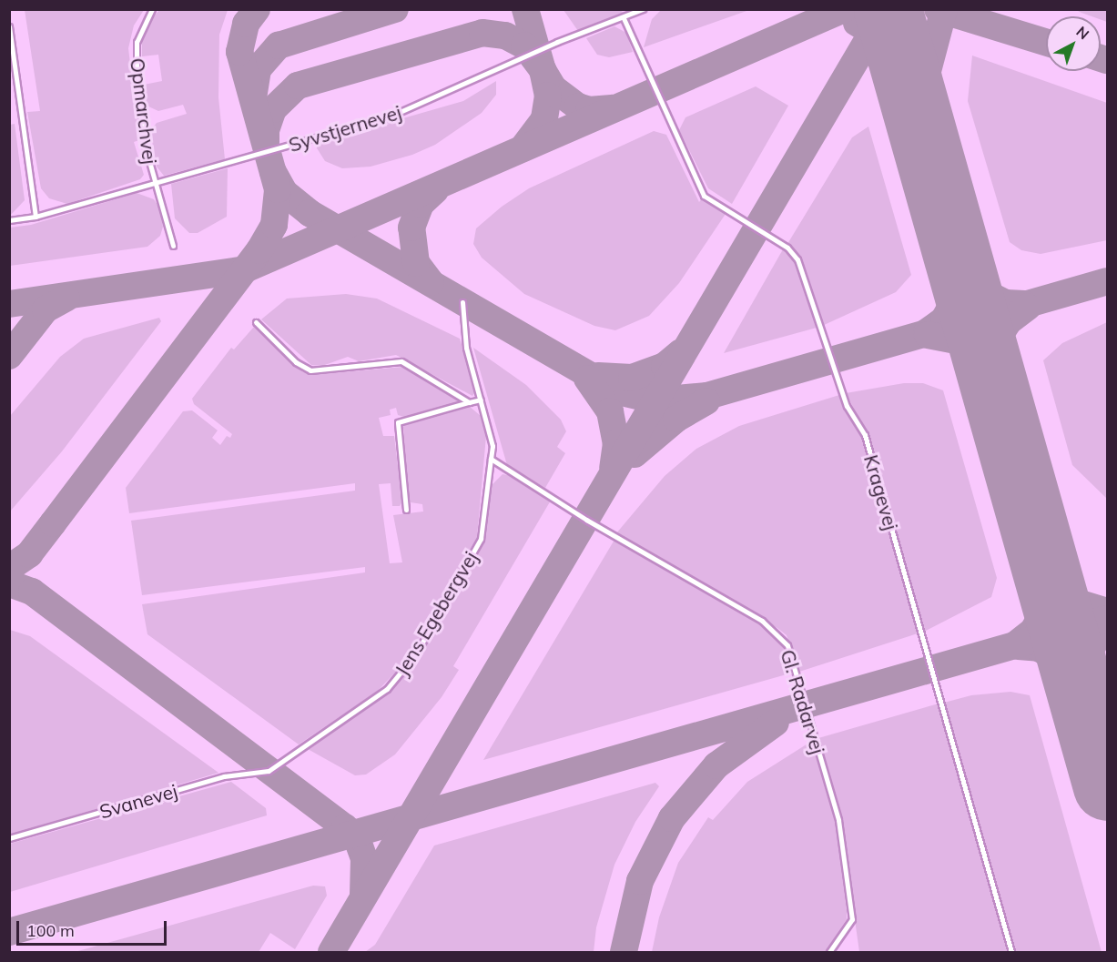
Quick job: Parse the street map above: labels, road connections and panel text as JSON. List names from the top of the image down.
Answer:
{
  "streets": {
    "lane": [
      "Opmarchvej",
      "Syvstjernevej",
      "Kragevej",
      "Jens Egebergvej",
      "Gl. Radarvej",
      "Svanevej"
    ]
  },
  "crossings": [
    ["Opmarchvej", "Syvstjernevej"],
    ["Syvstjernevej", "Kragevej"],
    ["Jens Egebergvej", "Gl. Radarvej"],
    ["Jens Egebergvej", "Svanevej"]
  ],
  "scale_bar": "100 m",
  "north": "top right"
}
